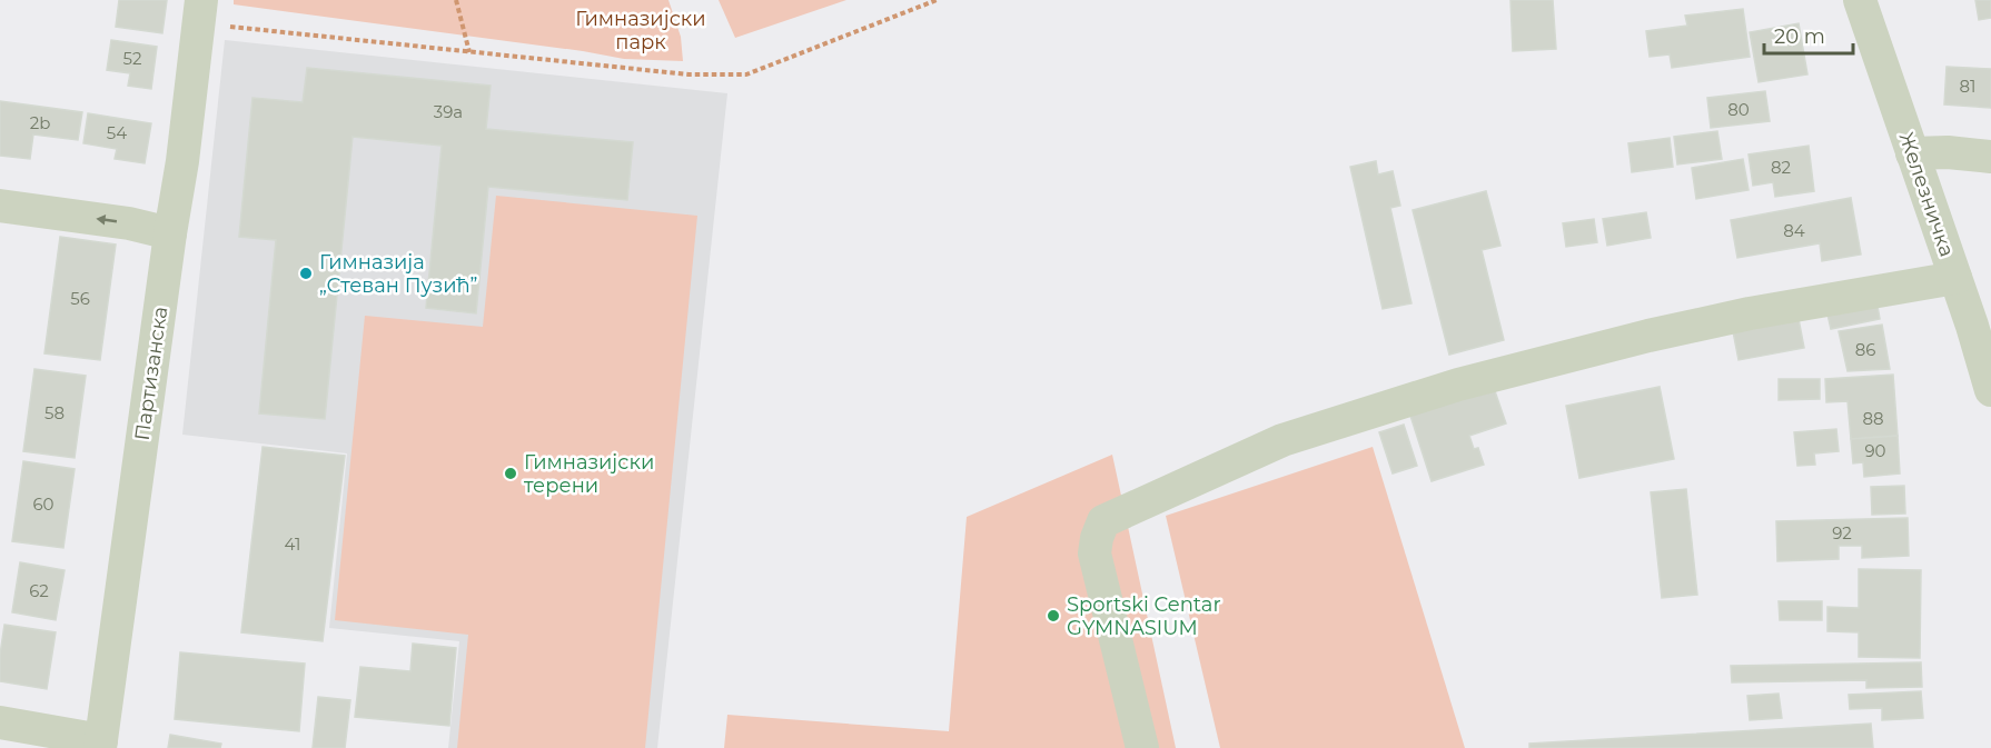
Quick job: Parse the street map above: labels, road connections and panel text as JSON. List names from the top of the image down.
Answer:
{
  "streets": {
    "street": ["Железничка", "Партизанска"]
  },
  "parks": ["Гимназијски парк"],
  "places": ["Гимназија „Стеван Пузић”", "Гимназијски терени", "Sportski Centar GYMNASIUM"],
  "house_numbers": [
    "52",
    "81",
    "80",
    "39a",
    "2b",
    "54",
    "82",
    "84",
    "56",
    "86",
    "58",
    "88",
    "90",
    "60",
    "92",
    "41",
    "62"
  ],
  "scale_bar": "20 m"
}
